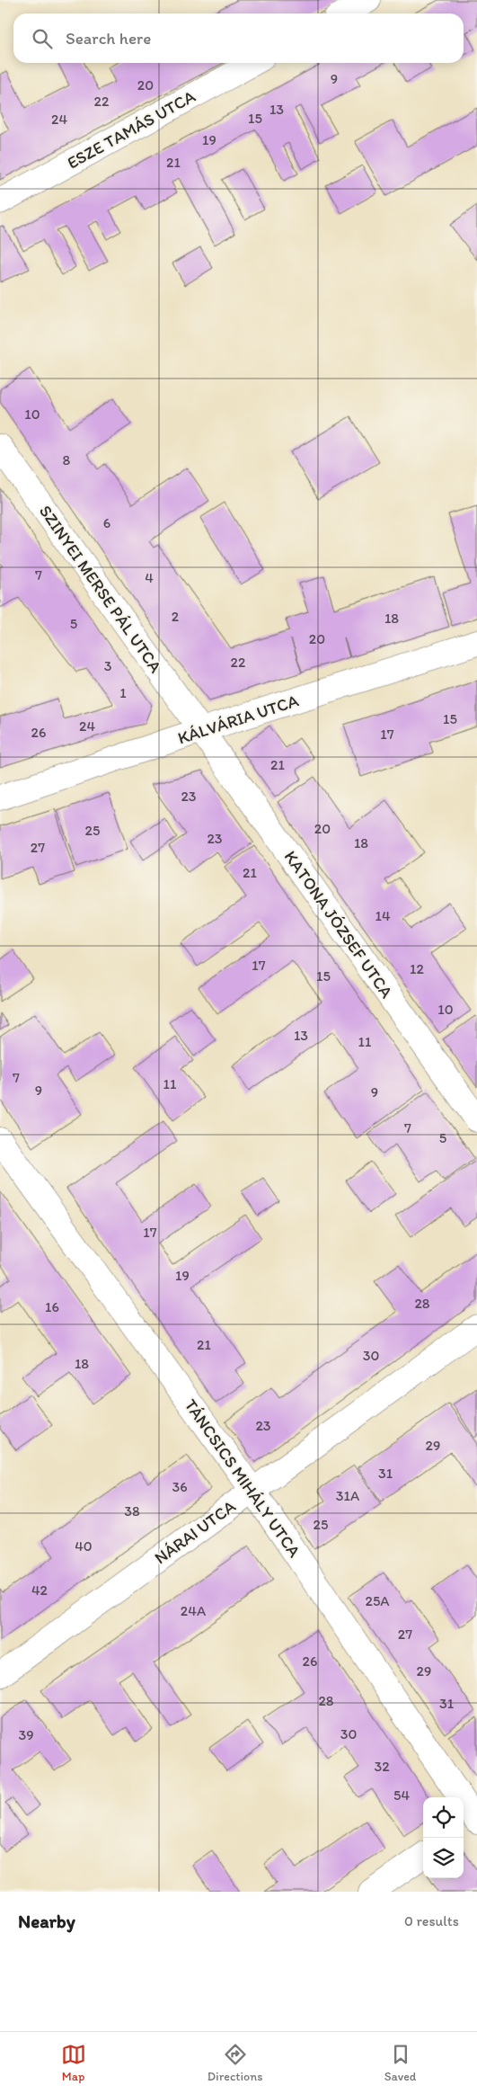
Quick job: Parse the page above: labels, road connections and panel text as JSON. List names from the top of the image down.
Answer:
{
  "streets": {
    "street": [
      "ESZE TAMÁS UTCA",
      "SZINYEI MERSE PÁL UTCA",
      "KÁLVÁRIA UTCA",
      "KATONA JÓZSEF UTCA",
      "TÁNCSICS MIHÁLY UTCA",
      "NÁRAI UTCA"
    ]
  },
  "crossings": [
    ["SZINYEI MERSE PÁL UTCA", "KÁLVÁRIA UTCA"],
    ["SZINYEI MERSE PÁL UTCA", "KATONA JÓZSEF UTCA"],
    ["KÁLVÁRIA UTCA", "KATONA JÓZSEF UTCA"],
    ["TÁNCSICS MIHÁLY UTCA", "NÁRAI UTCA"]
  ],
  "house_numbers": [
    "9",
    "20",
    "22",
    "13",
    "15",
    "24",
    "19",
    "21",
    "10",
    "8",
    "6",
    "7",
    "4",
    "2",
    "18",
    "5",
    "20",
    "22",
    "3",
    "1",
    "15",
    "24",
    "26",
    "17",
    "21",
    "23",
    "20",
    "25",
    "23",
    "18",
    "27",
    "21",
    "14",
    "17",
    "12",
    "15",
    "10",
    "13",
    "11",
    "7",
    "11",
    "9",
    "9",
    "7",
    "5",
    "17",
    "19",
    "28",
    "16",
    "21",
    "30",
    "18",
    "23",
    "29",
    "31",
    "36",
    "31A",
    "38",
    "25",
    "40",
    "42",
    "25A",
    "24A",
    "27",
    "26",
    "29",
    "28",
    "31",
    "30",
    "39",
    "32",
    "54"
  ],
  "page": {
    "search": "Search here",
    "heading": ["Nearby", "0 results"],
    "nav": ["Map", "Directions", "Saved"]
  }
}
